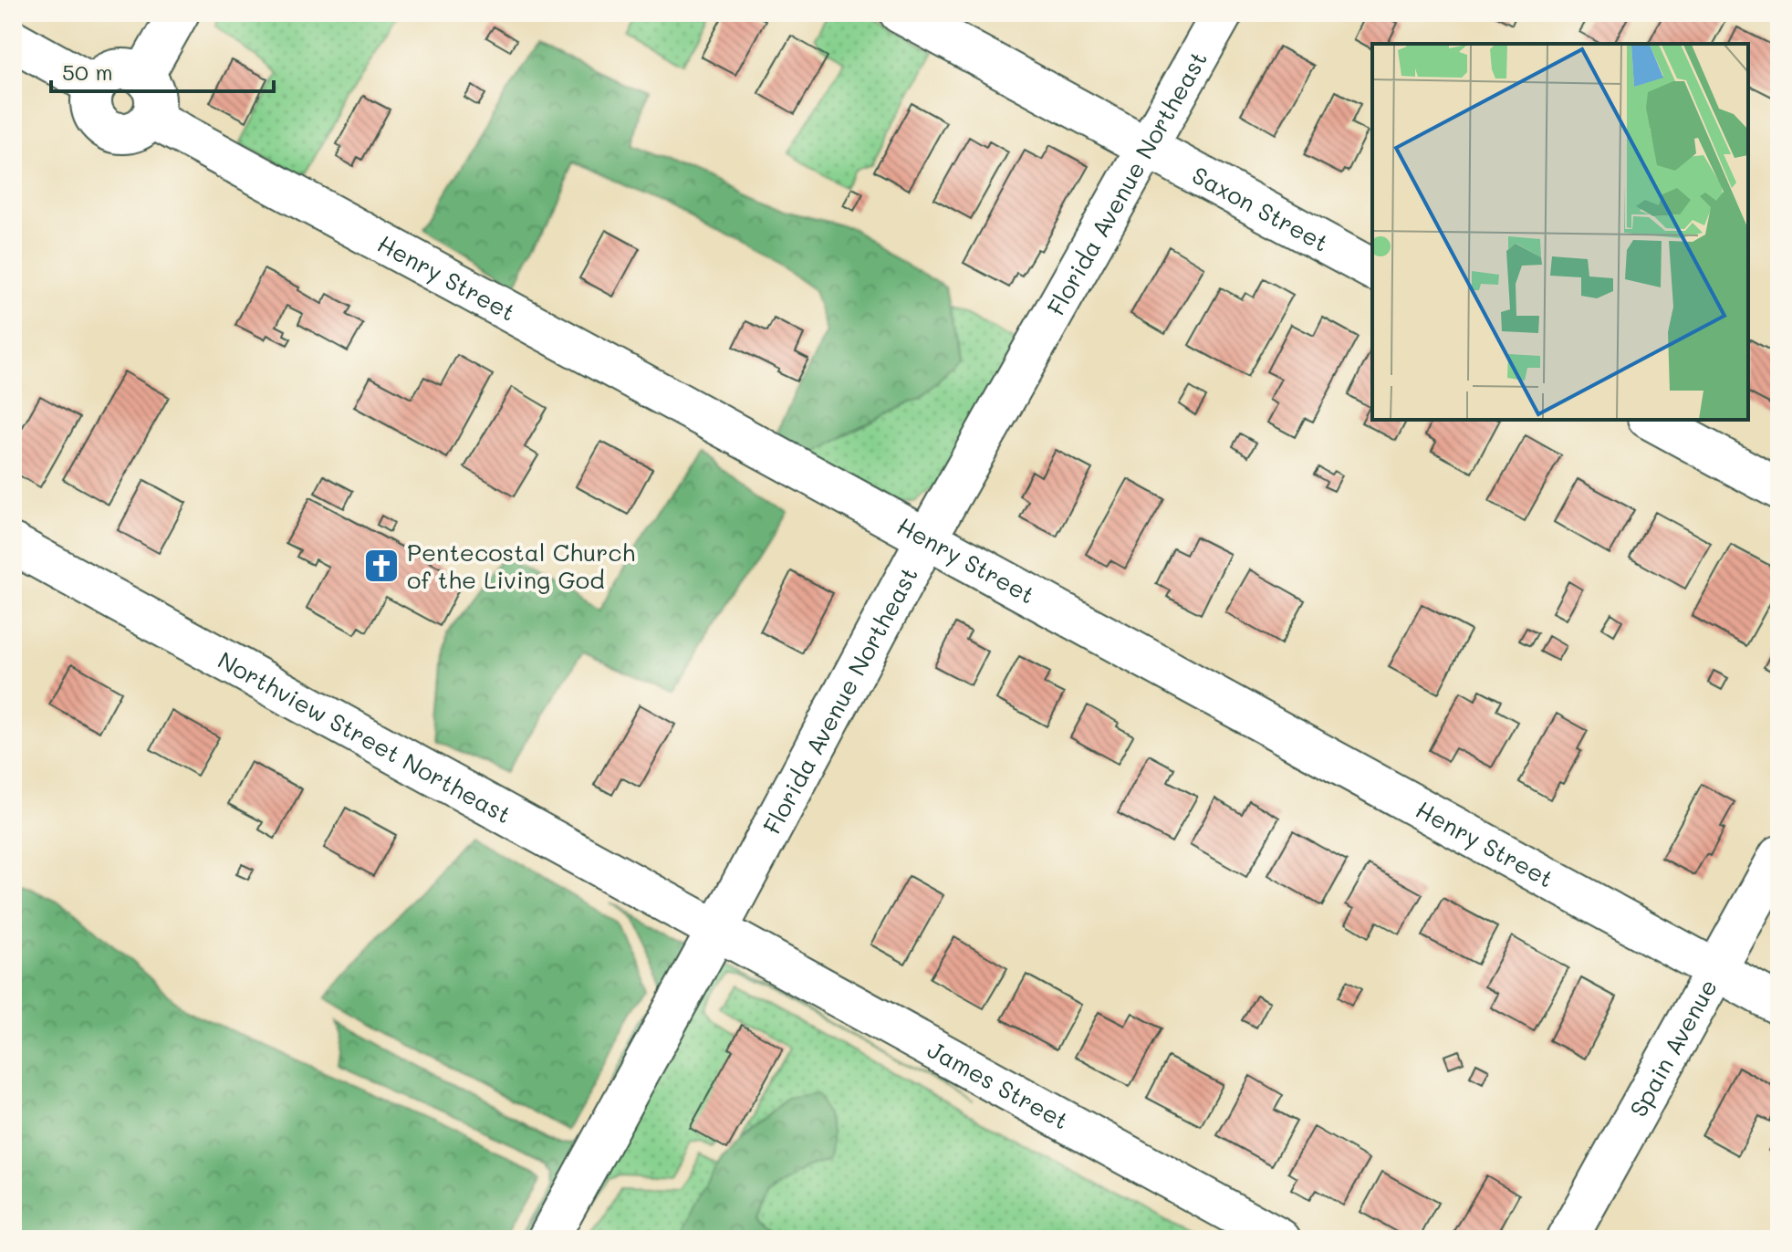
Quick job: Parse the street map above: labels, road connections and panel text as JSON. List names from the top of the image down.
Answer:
{
  "streets": {
    "street": [
      "Florida Avenue Northeast",
      "Saxon Street",
      "Henry Street",
      "Northview Street Northeast",
      "Spain Avenue",
      "James Street"
    ]
  },
  "crossings": [
    ["Florida Avenue Northeast", "Saxon Street"],
    ["Florida Avenue Northeast", "Henry Street"],
    ["Florida Avenue Northeast", "Northview Street Northeast"],
    ["Florida Avenue Northeast", "James Street"],
    ["Henry Street", "Spain Avenue"],
    ["Northview Street Northeast", "James Street"]
  ],
  "places": {
    "church": ["Pentecostal Church of the Living God"]
  },
  "scale_bar": "50 m"
}
